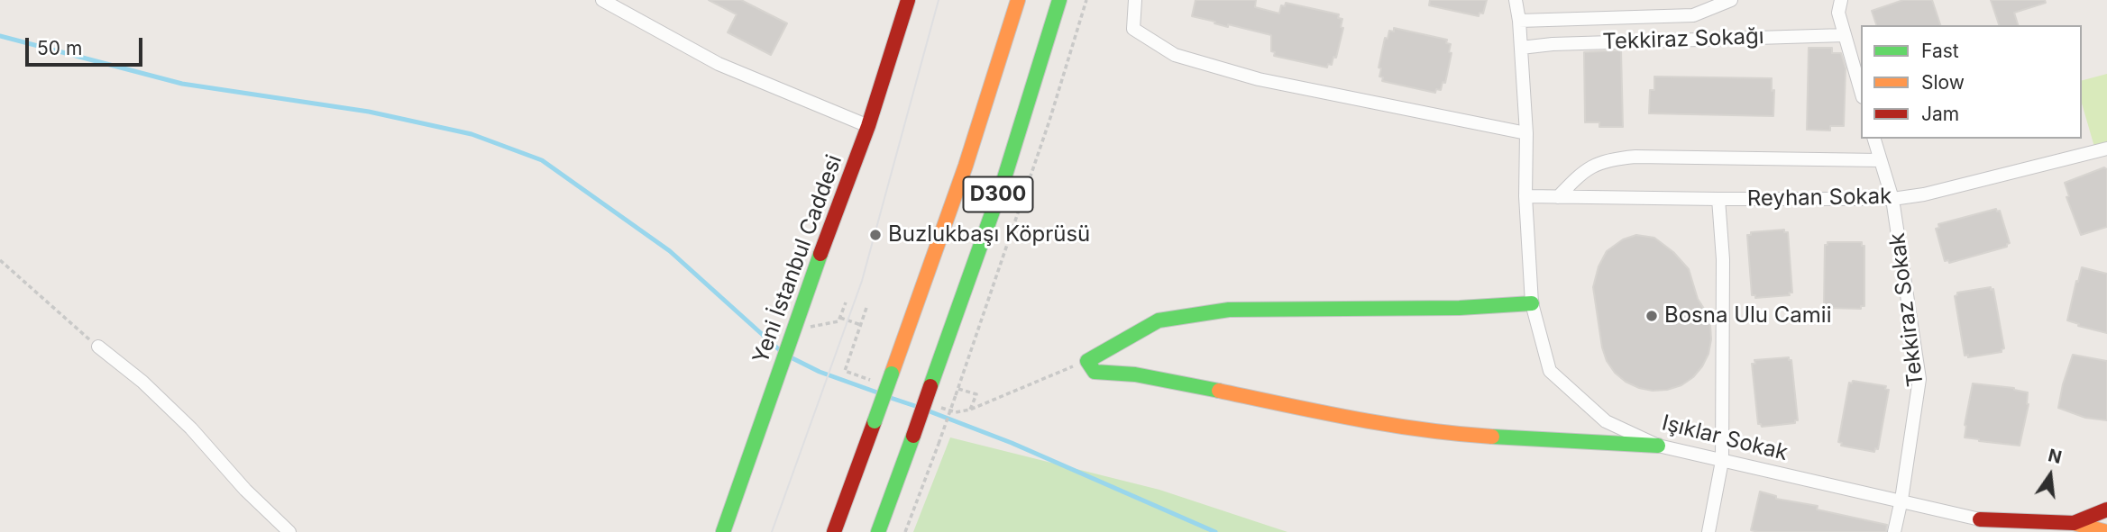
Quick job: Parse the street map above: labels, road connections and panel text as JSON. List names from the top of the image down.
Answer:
{
  "streets": {
    "main road": ["D300", "Yeni İstanbul Caddesi"],
    "street": [
      "Tekkiraz Sokağı",
      "Reyhan Sokak",
      "Tekkiraz Sokak",
      "Işıklar Sokak"
    ]
  },
  "crossings": [
    ["Tekkiraz Sokağı", "Işıklar Sokak"],
    ["Reyhan Sokak", "Tekkiraz Sokak"],
    ["Reyhan Sokak", "Işıklar Sokak"],
    ["Tekkiraz Sokak", "Işıklar Sokak"]
  ],
  "places": ["Buzlukbaşı Köprüsü", "Bosna Ulu Camii"],
  "legend": ["Fast", "Slow", "Jam"],
  "scale_bar": "50 m",
  "north": "top"
}
